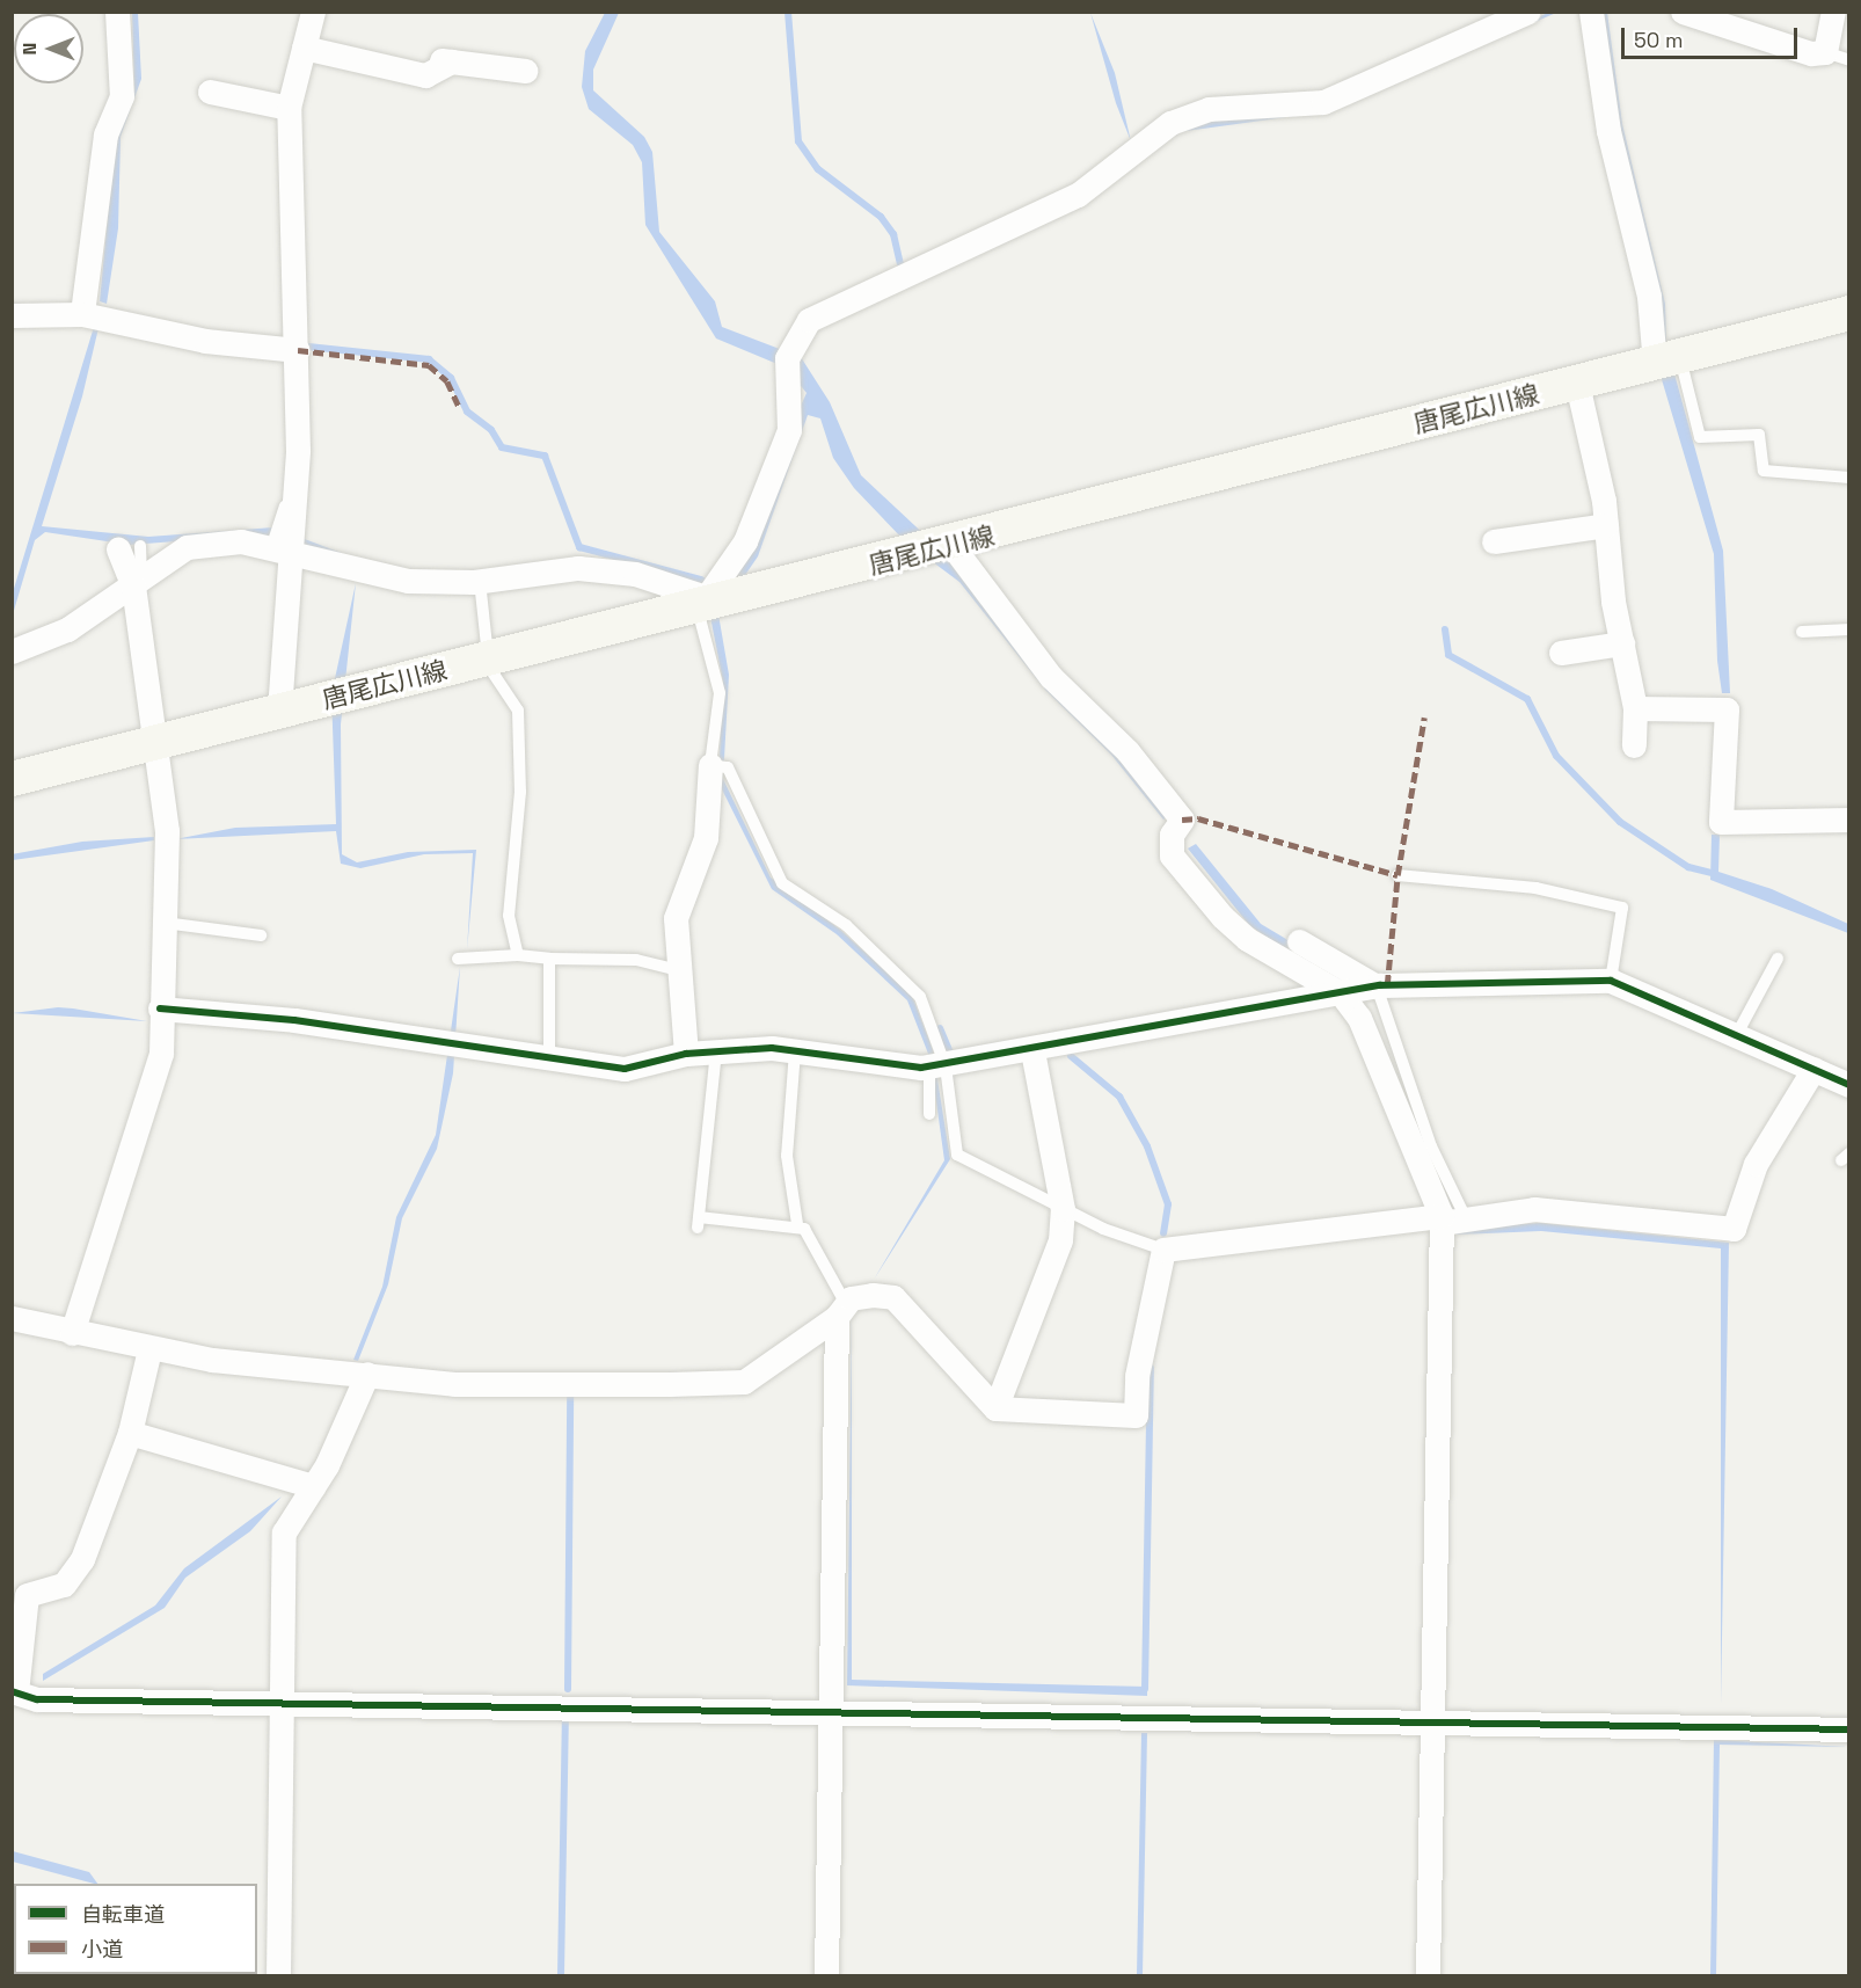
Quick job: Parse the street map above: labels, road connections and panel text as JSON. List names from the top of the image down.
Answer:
{
  "streets": {
    "main road": ["唐尾広川線"]
  },
  "legend": ["自転車道", "小道"],
  "scale_bar": "50 m",
  "north": "left"
}
